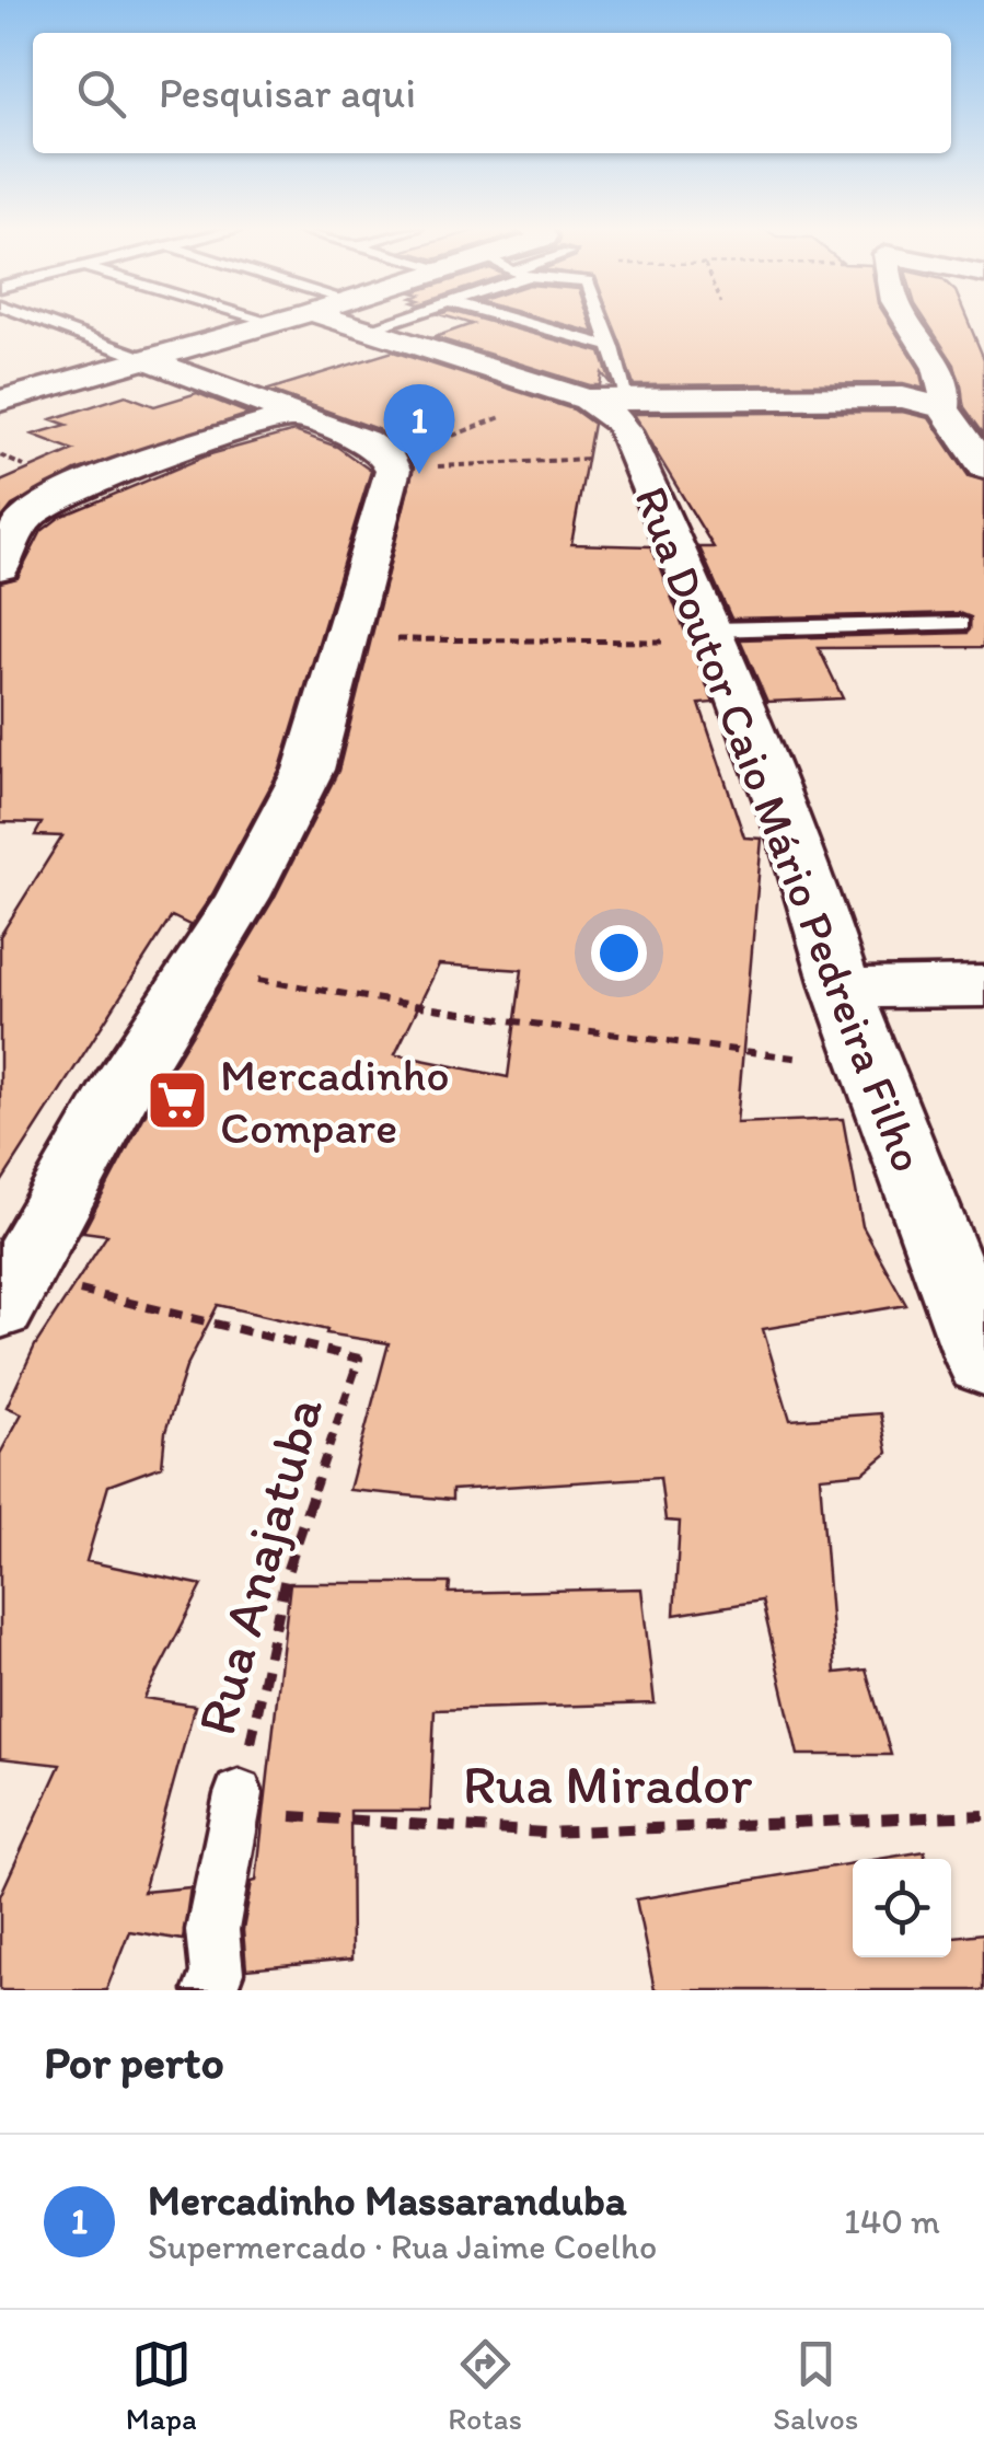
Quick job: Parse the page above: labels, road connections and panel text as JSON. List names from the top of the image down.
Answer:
{
  "streets": {
    "street": ["Rua Doutor Caio Mário Pedreira Filho"],
    "path": ["Rua Anajatuba", "Rua Mirador"]
  },
  "crossings": [
    ["Rua Anajatuba", "Rua Mirador"]
  ],
  "places": {
    "supermarket": ["Mercadinho Compare"]
  },
  "page": {
    "search": "Pesquisar aqui",
    "pins": "1",
    "heading": "Por perto",
    "list": [
      {
        "mark": "1",
        "name": "Mercadinho Massaranduba",
        "note": "Supermercado · Rua Jaime Coelho",
        "value": "140 m"
      }
    ],
    "nav": ["Mapa", "Rotas", "Salvos"]
  }
}
